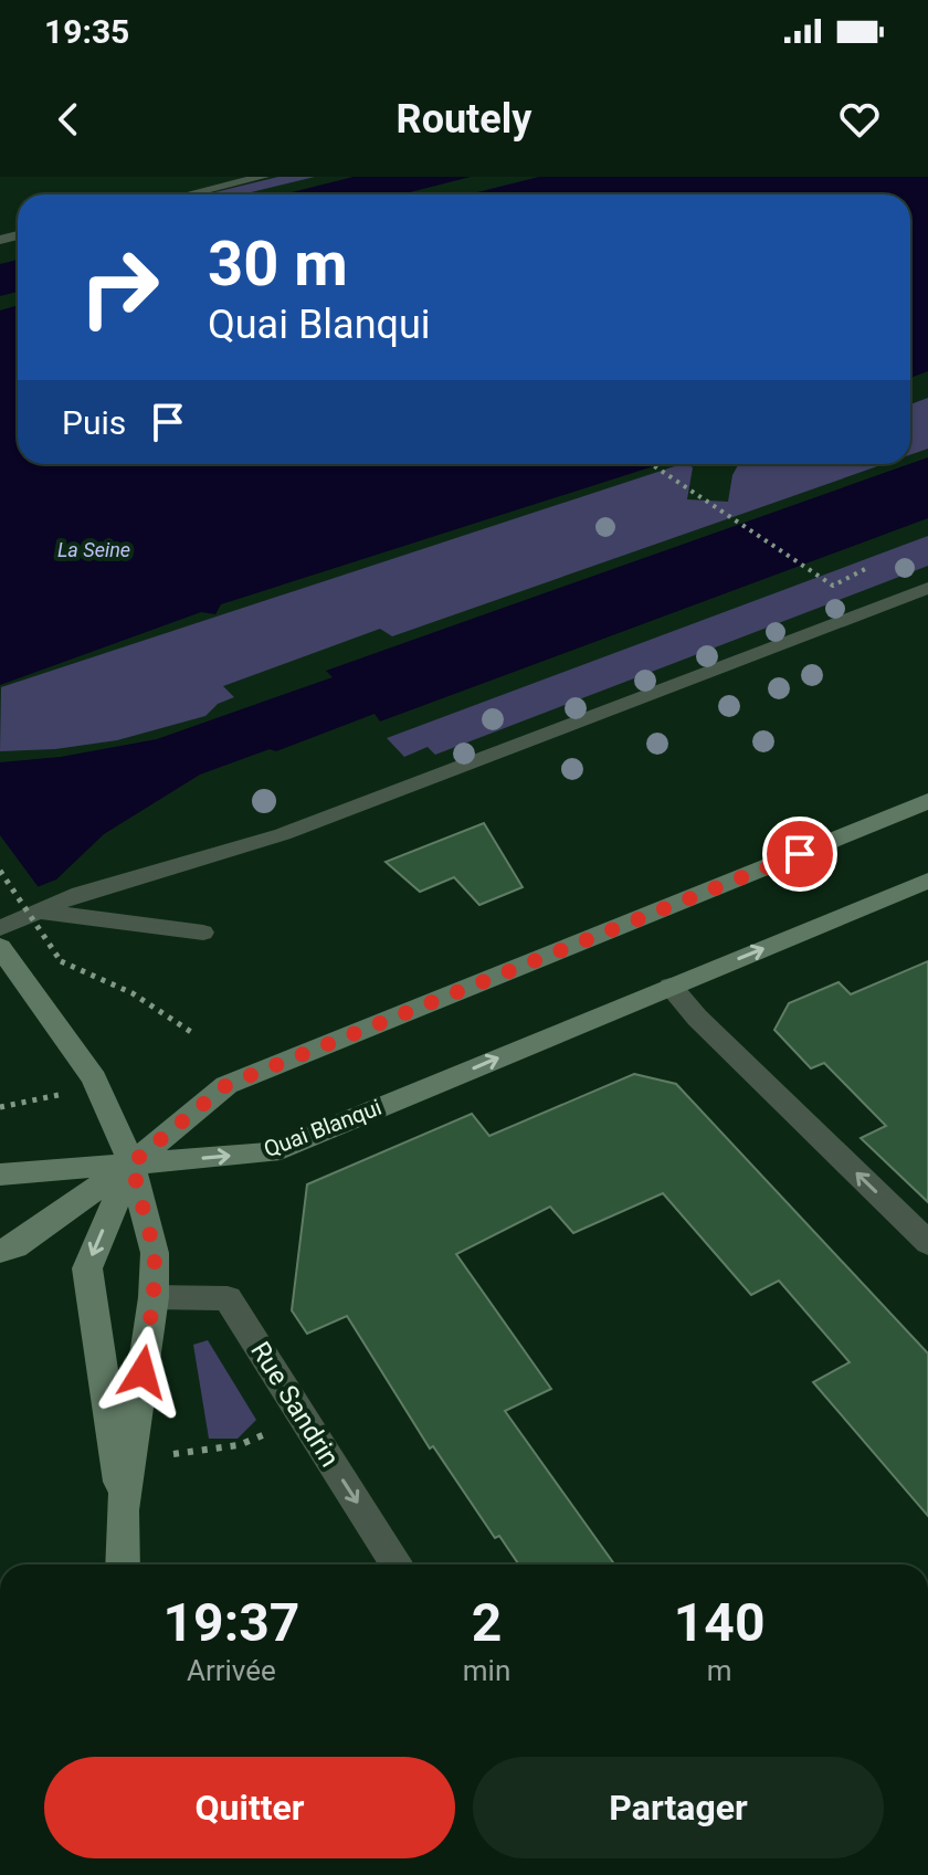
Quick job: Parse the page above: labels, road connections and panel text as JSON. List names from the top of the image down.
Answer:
{
  "streets": {
    "main road": ["Quai Blanqui"],
    "street": ["Rue Sandrin"]
  },
  "one_way": ["Rue Sandrin"],
  "water": ["La Seine"],
  "page": {
    "status": "19:35",
    "header": "Routely",
    "turn": ["30 m", "Quai Blanqui"],
    "then": "Puis",
    "eta": [
      "19:37",
      "Arrivée",
      "2",
      "min",
      "140",
      "m"
    ],
    "buttons": ["Quitter", "Partager"]
  }
}
